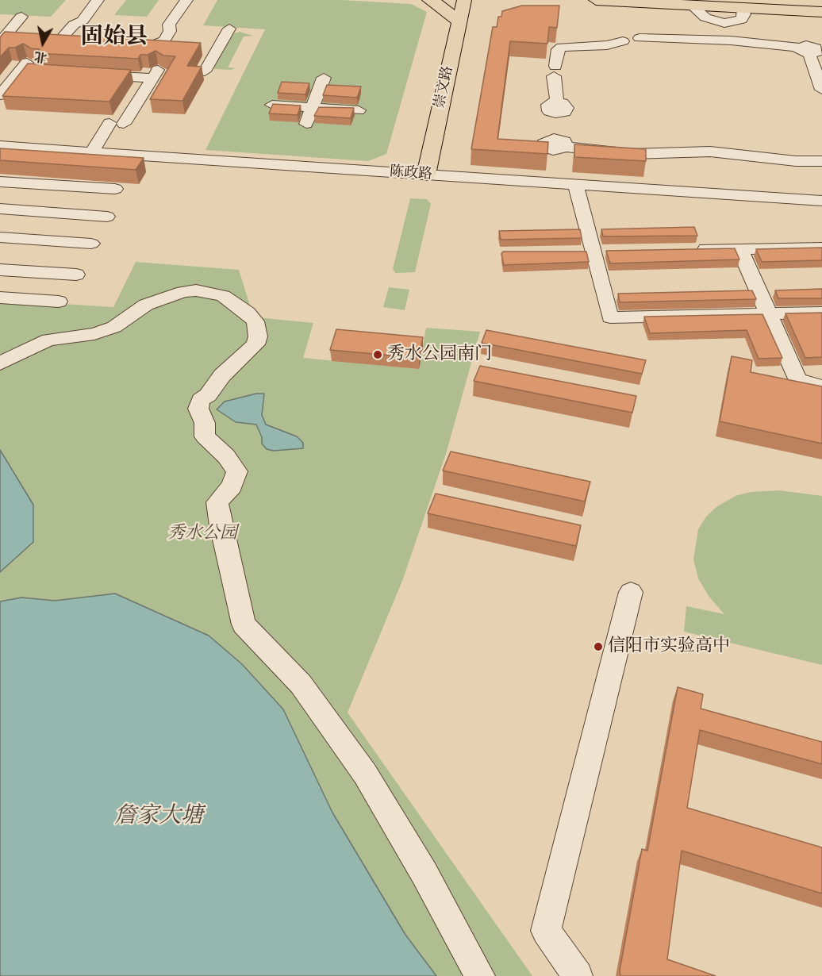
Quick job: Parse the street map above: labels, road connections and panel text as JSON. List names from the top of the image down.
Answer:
{
  "streets": {
    "main road": ["崇文路"],
    "street": ["陈政路"]
  },
  "crossings": [
    ["崇文路", "陈政路"]
  ],
  "districts": ["固始县"],
  "water": ["詹家大塘"],
  "parks": ["秀水公园"],
  "places": ["秀水公园南门", "信阳市实验高中"],
  "north": "bottom"
}
